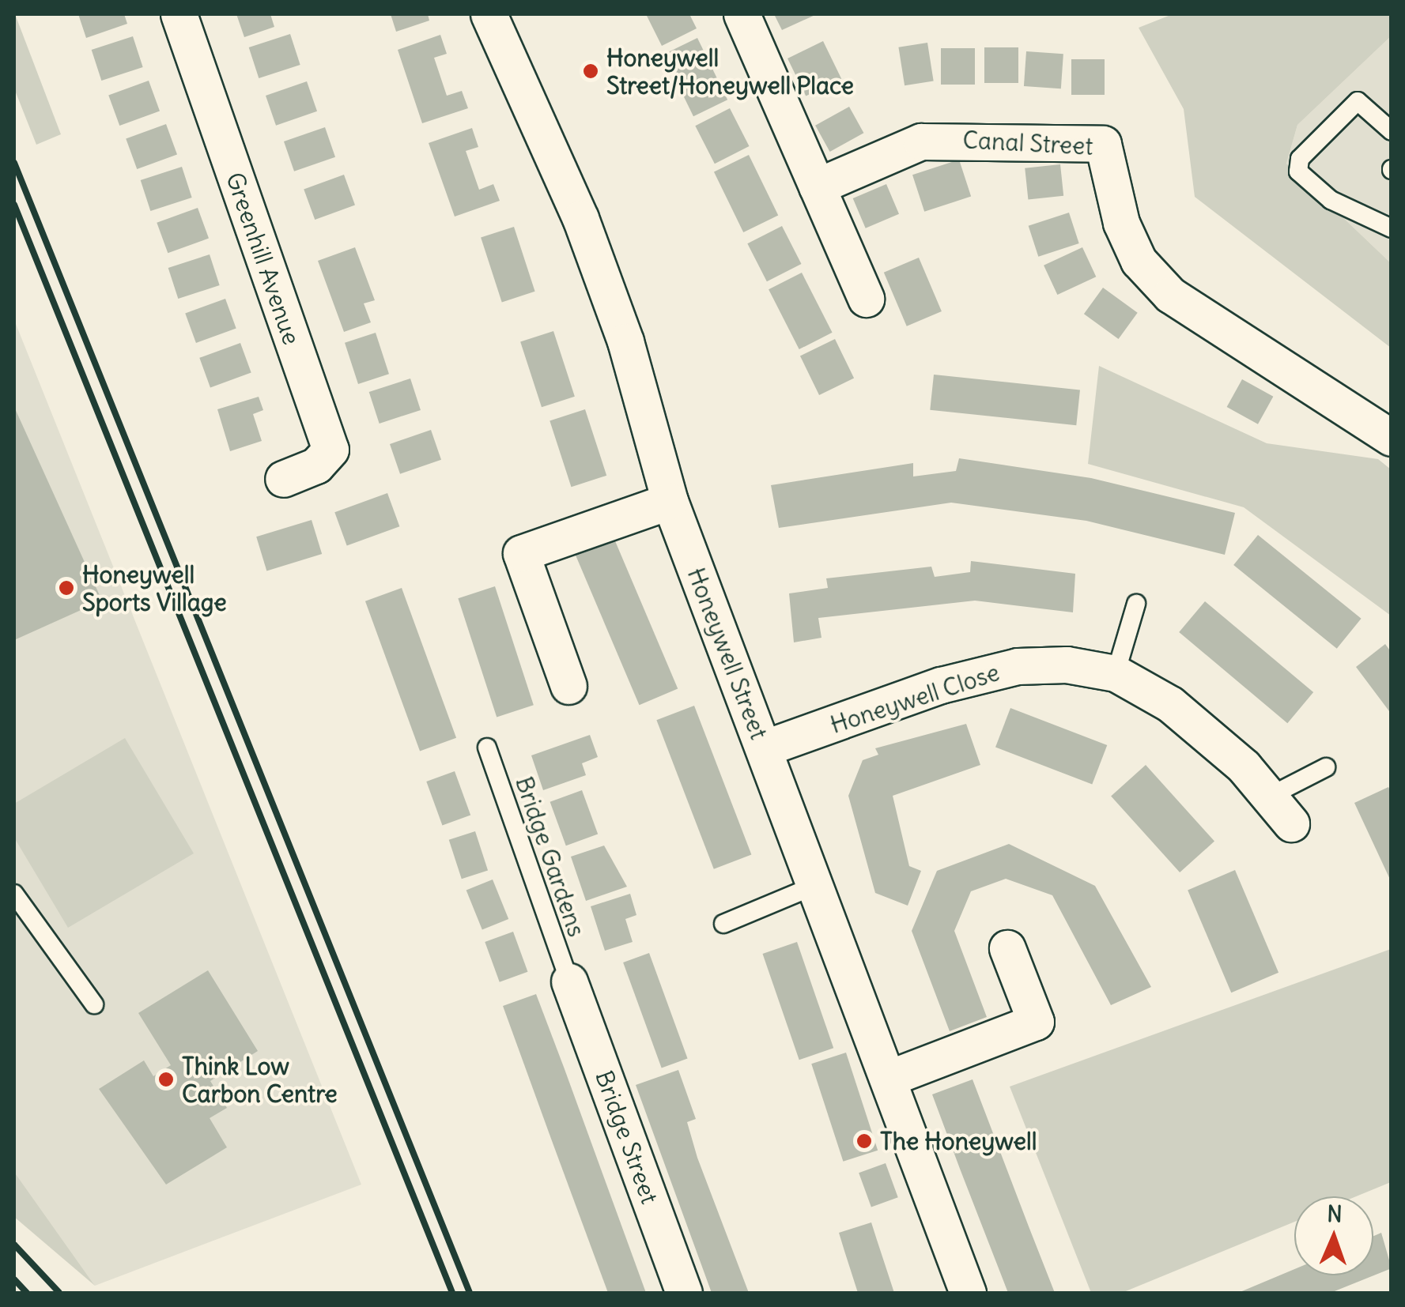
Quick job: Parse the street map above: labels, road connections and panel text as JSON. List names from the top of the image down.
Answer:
{
  "streets": {
    "street": [
      "Canal Street",
      "Greenhill Avenue",
      "Honeywell Street",
      "Honeywell Close",
      "Bridge Street"
    ],
    "lane": ["Bridge Gardens"]
  },
  "crossings": [
    ["Honeywell Street", "Honeywell Close"],
    ["Bridge Gardens", "Bridge Street"]
  ],
  "places": [
    "Honeywell Street/Honeywell Place",
    "Honeywell Sports Village",
    "Think Low Carbon Centre",
    "The Honeywell"
  ],
  "north": "top"
}
